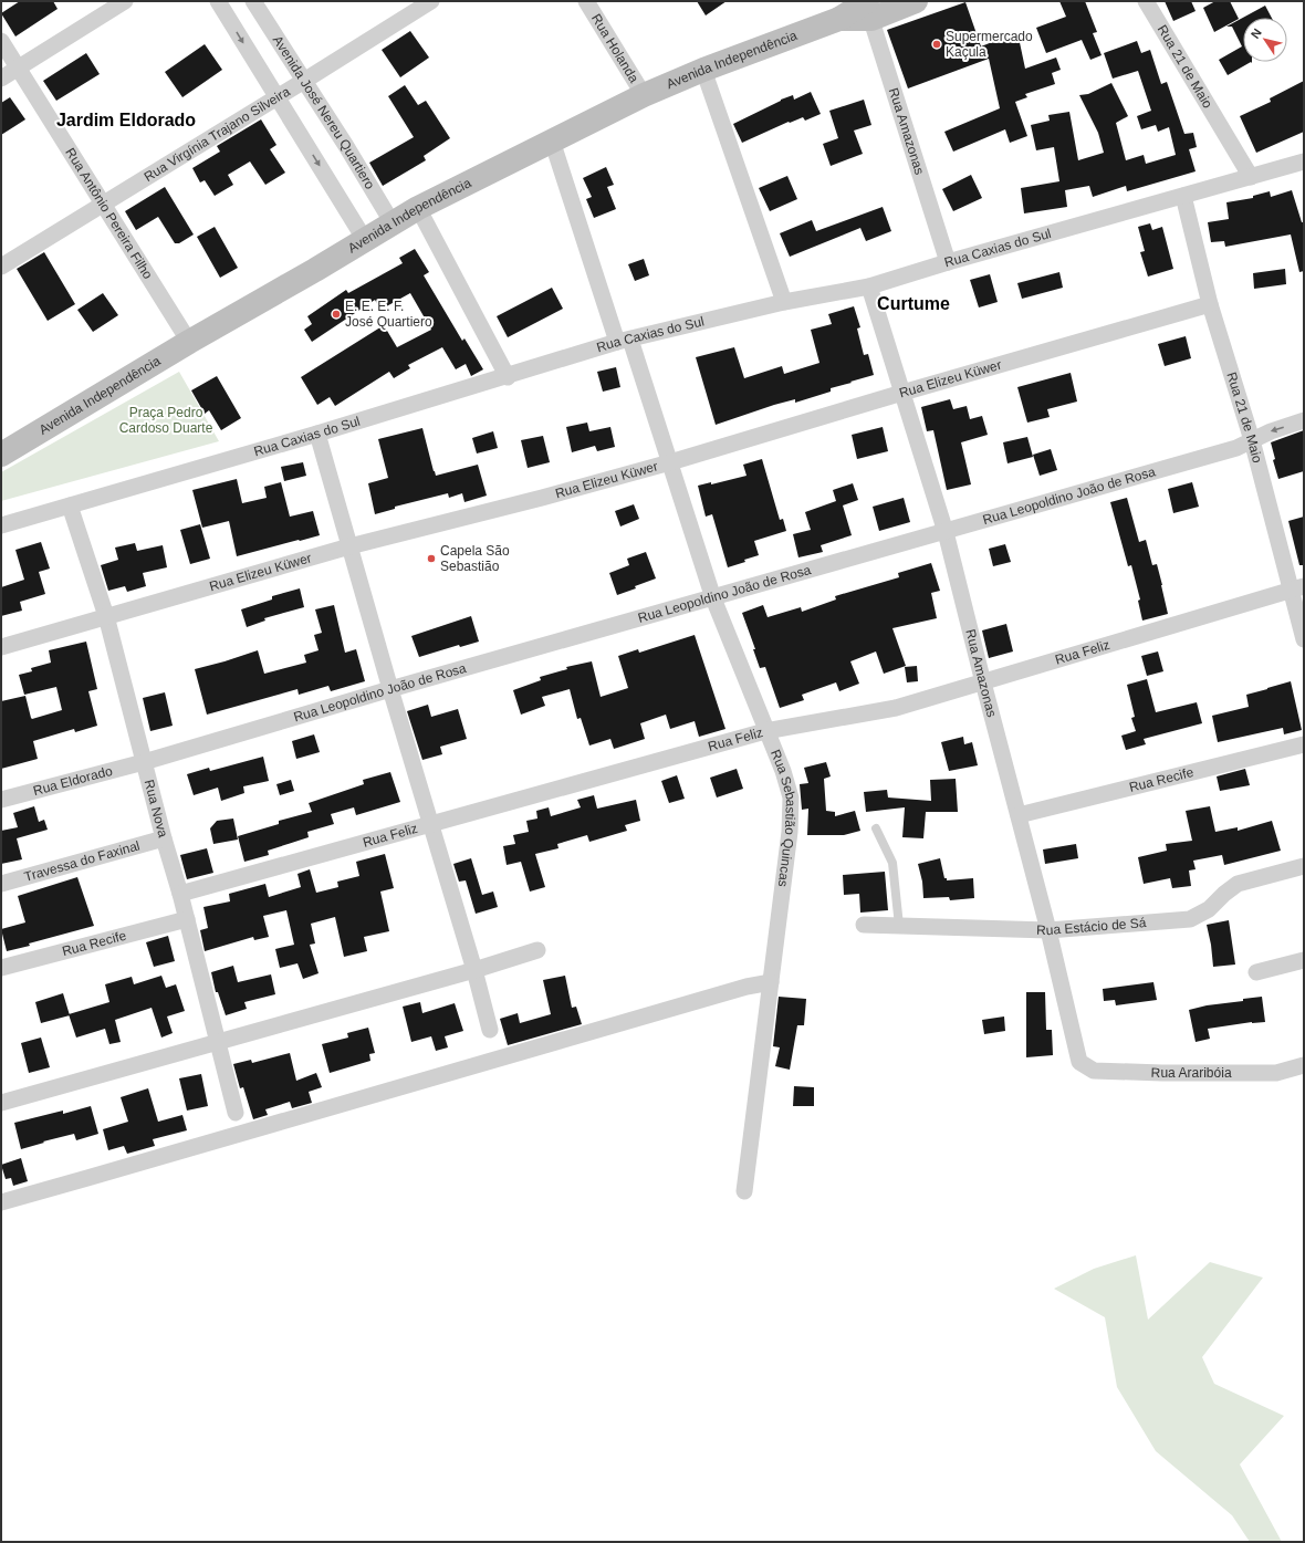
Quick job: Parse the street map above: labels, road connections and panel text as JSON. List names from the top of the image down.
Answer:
{
  "streets": {
    "street": [
      "Rua Holanda",
      "Avenida Independência",
      "Rua 21 de Maio",
      "Avenida José Nereu Quartiero",
      "Rua Amazonas",
      "Rua Virgínia Trajano Silveira",
      "Rua Antônio Pereira Filho",
      "Rua Caxias do Sul",
      "Rua Elizeu Küwer",
      "Rua Leopoldino João de Rosa",
      "Rua Feliz",
      "Rua Recife",
      "Rua Eldorado",
      "Rua Nova",
      "Rua Sebastião Quincas",
      "Travessa do Faxinal",
      "Rua Estácio de Sá",
      "Rua Araribóia"
    ]
  },
  "crossings": [
    ["Rua Holanda", "Avenida Independência"],
    ["Avenida Independência", "Avenida José Nereu Quartiero"],
    ["Avenida Independência", "Rua Amazonas"],
    ["Avenida Independência", "Rua Antônio Pereira Filho"],
    ["Avenida Independência", "Rua Sebastião Quincas"],
    ["Rua 21 de Maio", "Rua Caxias do Sul"],
    ["Rua 21 de Maio", "Rua Elizeu Küwer"],
    ["Rua 21 de Maio", "Rua Leopoldino João de Rosa"],
    ["Rua 21 de Maio", "Rua Feliz"],
    ["Avenida José Nereu Quartiero", "Rua Virgínia Trajano Silveira"],
    ["Rua Amazonas", "Rua Caxias do Sul"],
    ["Rua Amazonas", "Rua Elizeu Küwer"],
    ["Rua Amazonas", "Rua Leopoldino João de Rosa"],
    ["Rua Amazonas", "Rua Feliz"],
    ["Rua Amazonas", "Rua Recife"],
    ["Rua Amazonas", "Rua Estácio de Sá"],
    ["Rua Amazonas", "Rua Araribóia"],
    ["Rua Virgínia Trajano Silveira", "Rua Antônio Pereira Filho"],
    ["Rua Caxias do Sul", "Rua Nova"],
    ["Rua Caxias do Sul", "Rua Sebastião Quincas"],
    ["Rua Elizeu Küwer", "Rua Nova"],
    ["Rua Elizeu Küwer", "Rua Sebastião Quincas"],
    ["Rua Leopoldino João de Rosa", "Rua Eldorado"],
    ["Rua Leopoldino João de Rosa", "Rua Nova"],
    ["Rua Leopoldino João de Rosa", "Rua Sebastião Quincas"],
    ["Rua Feliz", "Rua Nova"],
    ["Rua Feliz", "Rua Sebastião Quincas"],
    ["Rua Recife", "Rua Nova"],
    ["Rua Eldorado", "Rua Nova"],
    ["Rua Nova", "Travessa do Faxinal"]
  ],
  "districts": ["Jardim Eldorado", "Curtume"],
  "parks": ["Praça Pedro Cardoso Duarte"],
  "places": ["Supermercado Kaçula", "E. E. E. F. José Quartiero", "Capela São Sebastião"],
  "north": "top left"
}
